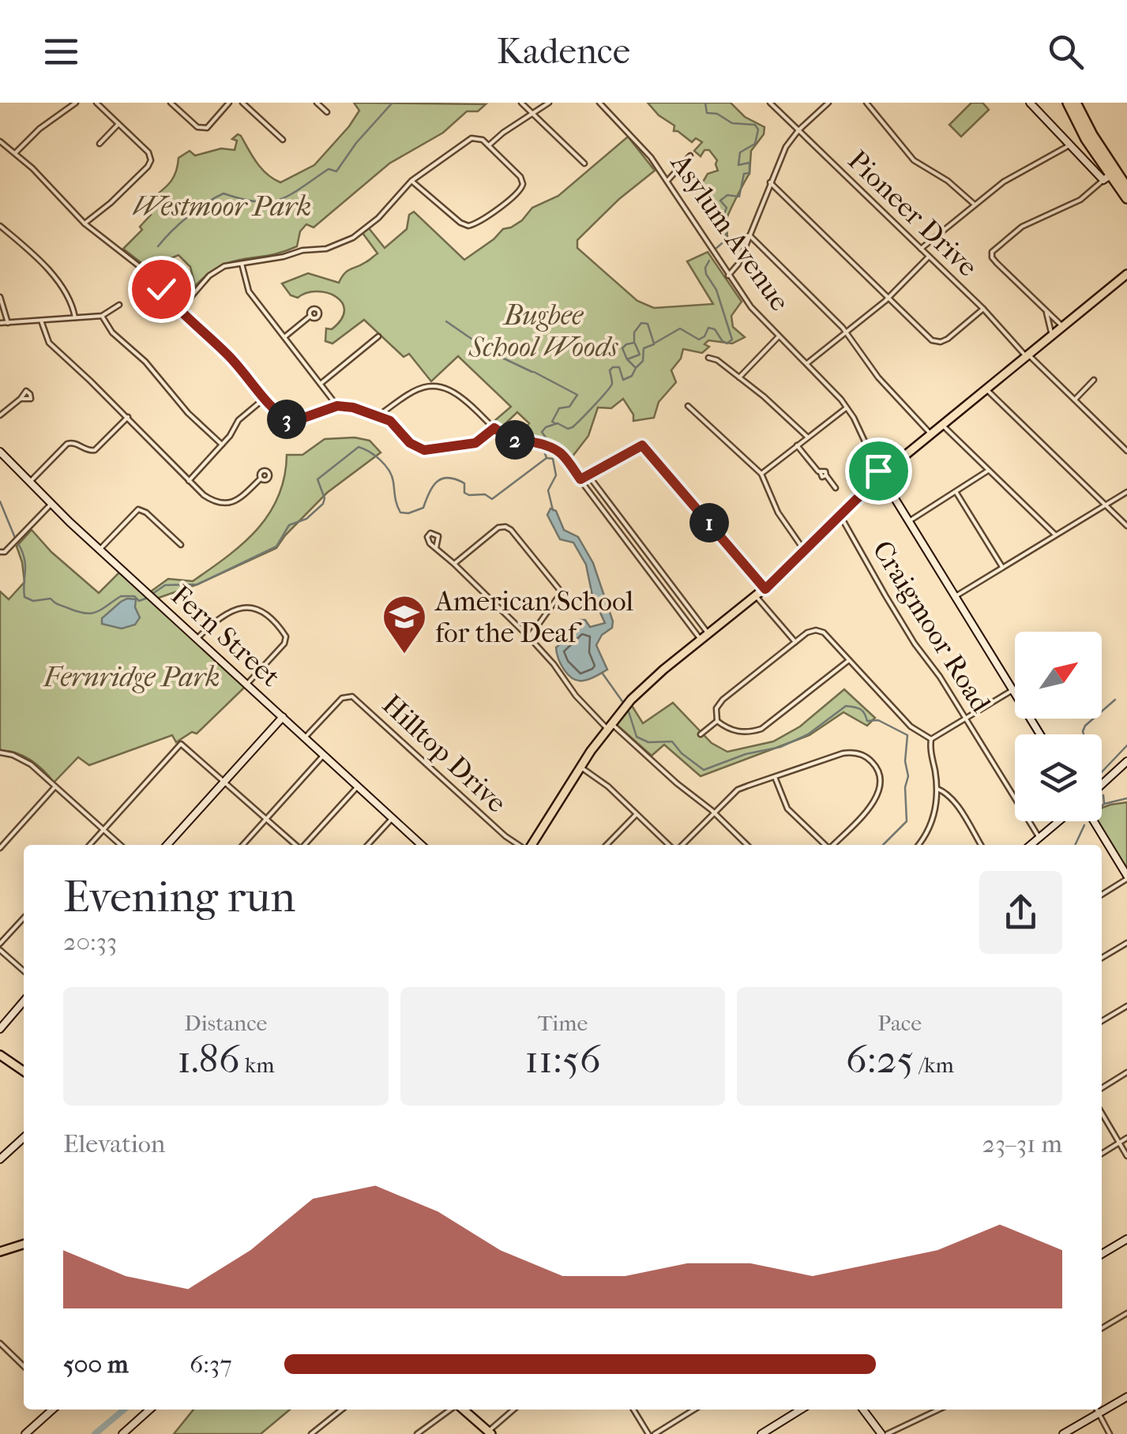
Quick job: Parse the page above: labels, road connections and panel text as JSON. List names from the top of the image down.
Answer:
{
  "streets": {
    "street": [
      "Pioneer Drive",
      "Asylum Avenue",
      "Craigmoor Road",
      "Fern Street",
      "Hilltop Drive"
    ]
  },
  "crossings": [
    ["Fern Street", "Hilltop Drive"]
  ],
  "parks": ["Westmoor Park", "Bugbee School Woods", "Fernridge Park"],
  "places": {
    "school or university": ["American School for the Deaf"]
  },
  "north": "top right",
  "page": {
    "header": "Kadence",
    "pins": ["3", "2", "1"],
    "heading": ["Evening run", "20:33"],
    "stats": [
      ["Distance", "1.86 km"],
      ["Time", "11:56"],
      ["Pace", "6:25 /km"]
    ],
    "chart": ["Elevation", "23–31 m"],
    "list": [
      {
        "name": "500 m",
        "note": "6:37"
      }
    ]
  }
}
